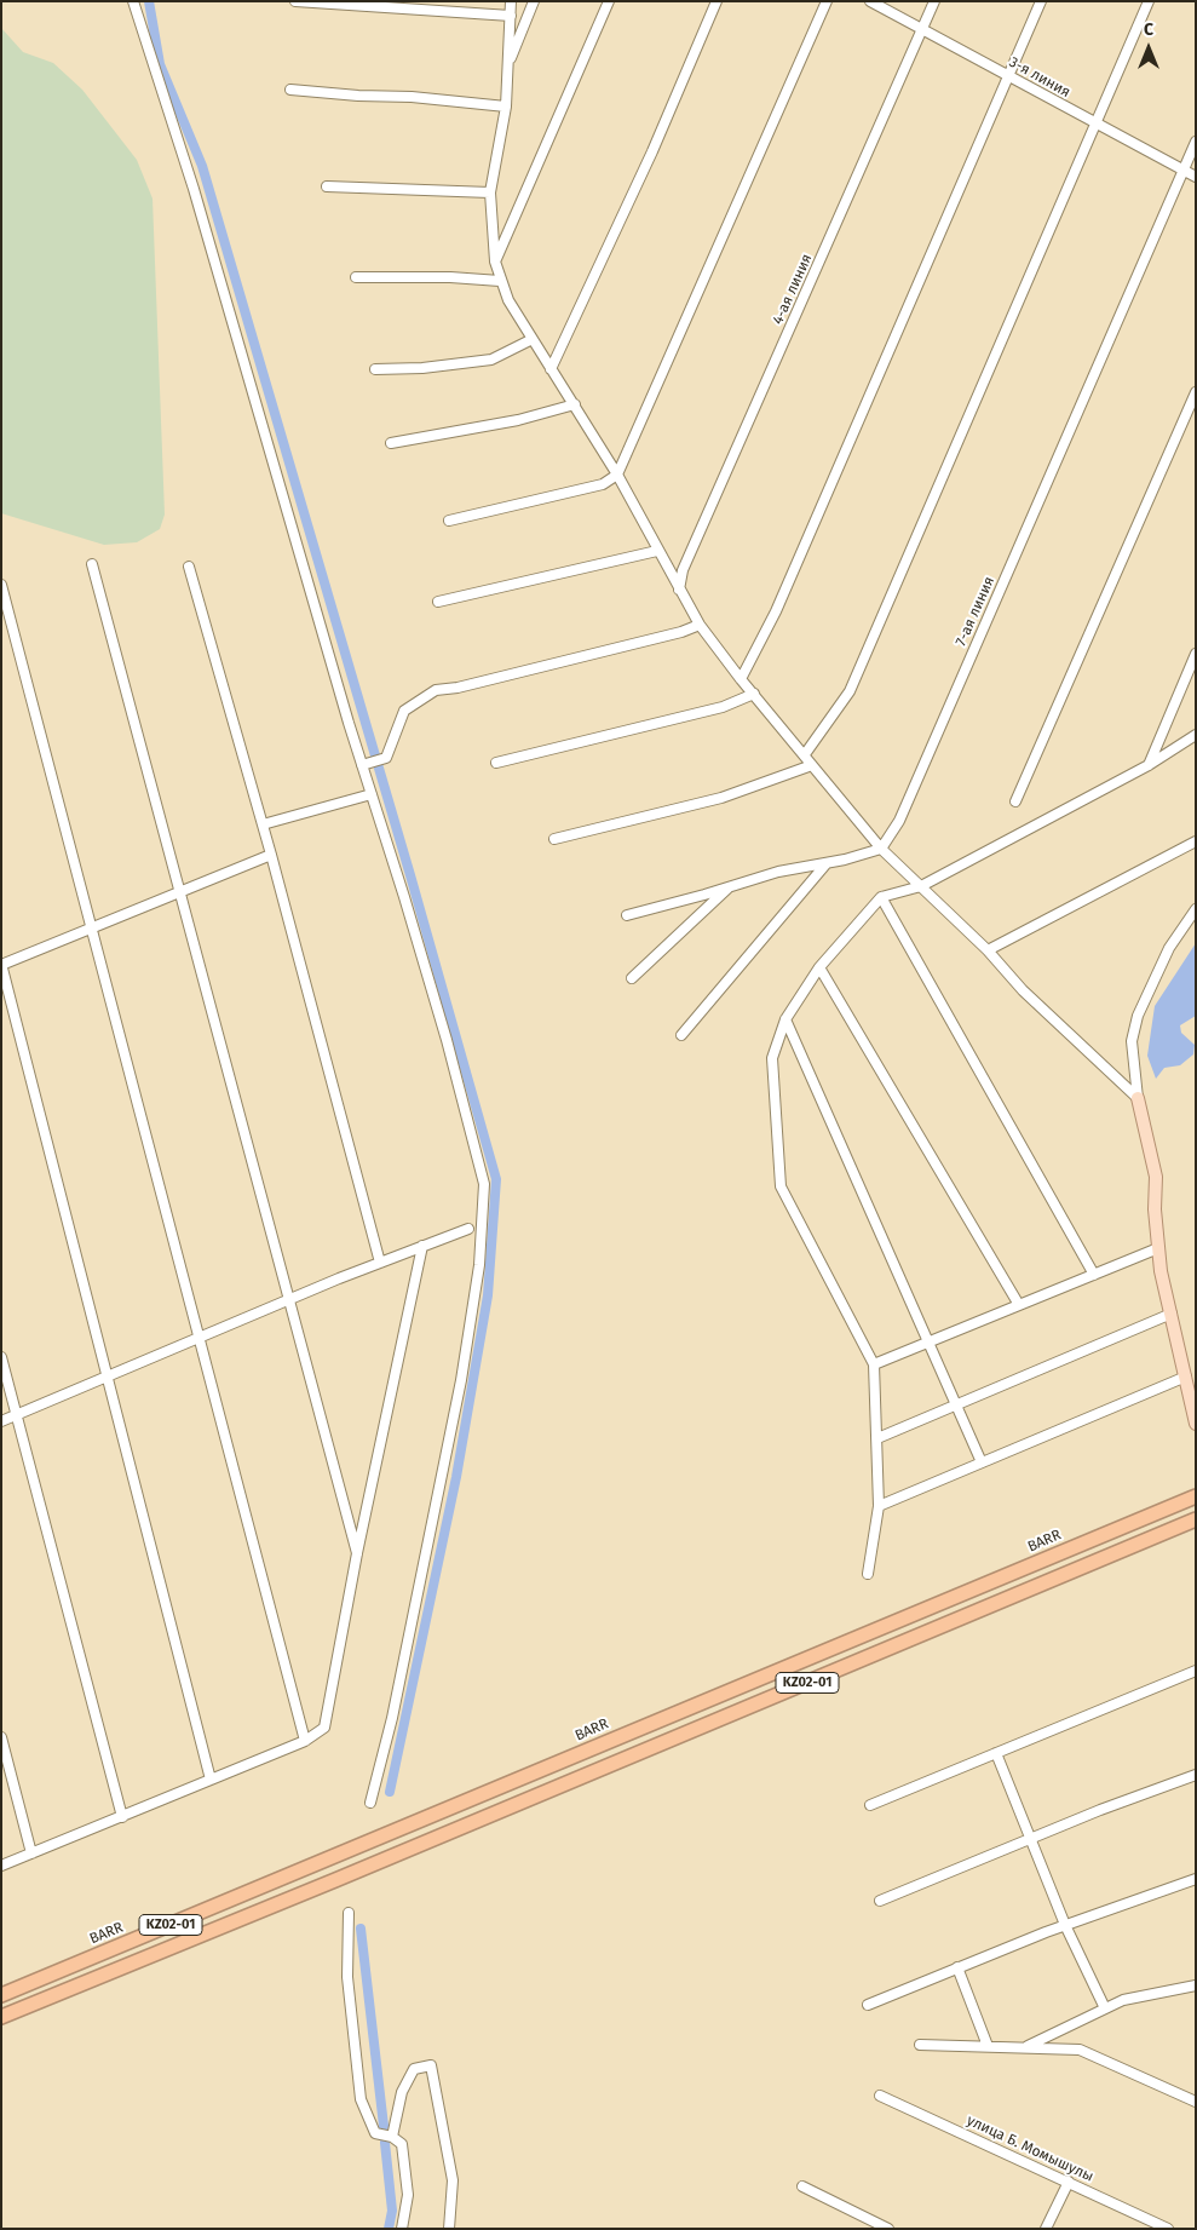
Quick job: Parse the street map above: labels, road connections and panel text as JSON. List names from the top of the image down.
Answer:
{
  "streets": {
    "highway": ["BARR", "KZ02-01"],
    "street": [
      "3-я линия",
      "4-ая линия",
      "7-ая линия",
      "улица Б. Момышулы"
    ]
  },
  "crossings": [
    ["3-я линия", "4-ая линия"],
    ["3-я линия", "7-ая линия"]
  ],
  "north": "top"
}
